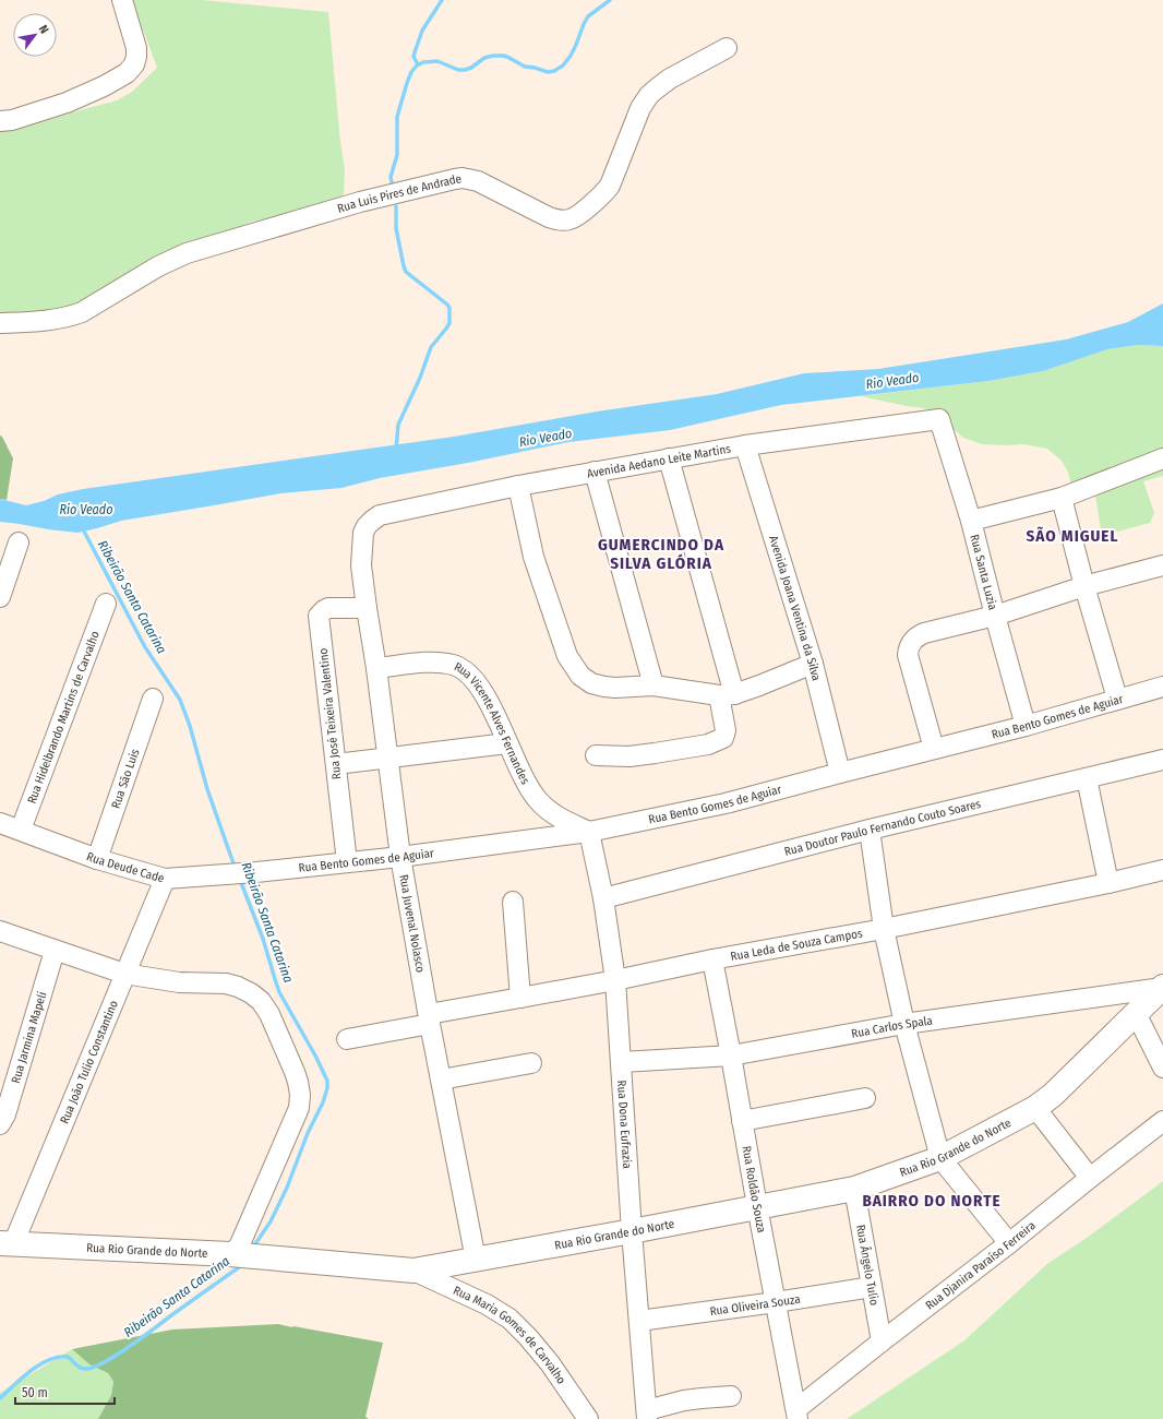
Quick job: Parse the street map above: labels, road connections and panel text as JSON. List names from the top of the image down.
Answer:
{
  "streets": {
    "main road": ["Rua Rio Grande do Norte"],
    "street": [
      "Rua Luis Pires de Andrade",
      "Avenida Aedano Leite Martins",
      "Rua Santa Luzia",
      "Avenida Joana Ventina da Silva",
      "Rua José Teixeira Valentino",
      "Rua Bento Gomes de Aguiar",
      "Rua Hidelbrando Martins de Carvalho",
      "Rua Vicente Alves Fernandes",
      "Rua São Luis",
      "Rua Doutor Paulo Fernando Couto Soares",
      "Rua Deude Cade",
      "Rua Juvenal Nolasco",
      "Rua Leda de Souza Campos",
      "Rua Carlos Spala",
      "Rua Jarmina Mapeli",
      "Rua João Tulio Constantino",
      "Rua Dona Eufrazia",
      "Rua Roldão Souza",
      "Rua Ângelo Tulio",
      "Rua Djanira Paraíso Ferreira",
      "Rua Oliveira Souza",
      "Rua Maria Gomes de Carvalho"
    ]
  },
  "crossings": [
    ["Avenida Aedano Leite Martins", "Rua Santa Luzia"],
    ["Avenida Aedano Leite Martins", "Avenida Joana Ventina da Silva"],
    ["Avenida Aedano Leite Martins", "Rua Juvenal Nolasco"],
    ["Rua Santa Luzia", "Rua Bento Gomes de Aguiar"],
    ["Avenida Joana Ventina da Silva", "Rua Bento Gomes de Aguiar"],
    ["Rua José Teixeira Valentino", "Rua Bento Gomes de Aguiar"],
    ["Rua José Teixeira Valentino", "Rua Juvenal Nolasco"],
    ["Rua Bento Gomes de Aguiar", "Rua Vicente Alves Fernandes"],
    ["Rua Bento Gomes de Aguiar", "Rua Deude Cade"],
    ["Rua Bento Gomes de Aguiar", "Rua Juvenal Nolasco"],
    ["Rua Bento Gomes de Aguiar", "Rua Dona Eufrazia"],
    ["Rua Hidelbrando Martins de Carvalho", "Rua Deude Cade"],
    ["Rua Vicente Alves Fernandes", "Rua Juvenal Nolasco"],
    ["Rua Vicente Alves Fernandes", "Rua Dona Eufrazia"],
    ["Rua São Luis", "Rua Deude Cade"],
    ["Rua Doutor Paulo Fernando Couto Soares", "Rua Dona Eufrazia"],
    ["Rua Deude Cade", "Rua João Tulio Constantino"],
    ["Rua Juvenal Nolasco", "Rua Leda de Souza Campos"],
    ["Rua Juvenal Nolasco", "Rua Rio Grande do Norte"],
    ["Rua Leda de Souza Campos", "Rua Dona Eufrazia"],
    ["Rua Leda de Souza Campos", "Rua Roldão Souza"],
    ["Rua Carlos Spala", "Rua Dona Eufrazia"],
    ["Rua Carlos Spala", "Rua Rio Grande do Norte"],
    ["Rua Carlos Spala", "Rua Roldão Souza"],
    ["Rua João Tulio Constantino", "Rua Rio Grande do Norte"],
    ["Rua Dona Eufrazia", "Rua Rio Grande do Norte"],
    ["Rua Dona Eufrazia", "Rua Oliveira Souza"],
    ["Rua Rio Grande do Norte", "Rua Roldão Souza"],
    ["Rua Rio Grande do Norte", "Rua Ângelo Tulio"],
    ["Rua Rio Grande do Norte", "Rua Maria Gomes de Carvalho"],
    ["Rua Roldão Souza", "Rua Djanira Paraíso Ferreira"],
    ["Rua Roldão Souza", "Rua Oliveira Souza"],
    ["Rua Ângelo Tulio", "Rua Djanira Paraíso Ferreira"],
    ["Rua Ângelo Tulio", "Rua Oliveira Souza"]
  ],
  "districts": ["SÃO MIGUEL", "GUMERCINDO DA SILVA GLÓRIA", "BAIRRO DO NORTE"],
  "water": ["Rio Veado", "Ribeirão Santa Catarina"],
  "scale_bar": "50 m",
  "north": "top right"
}
